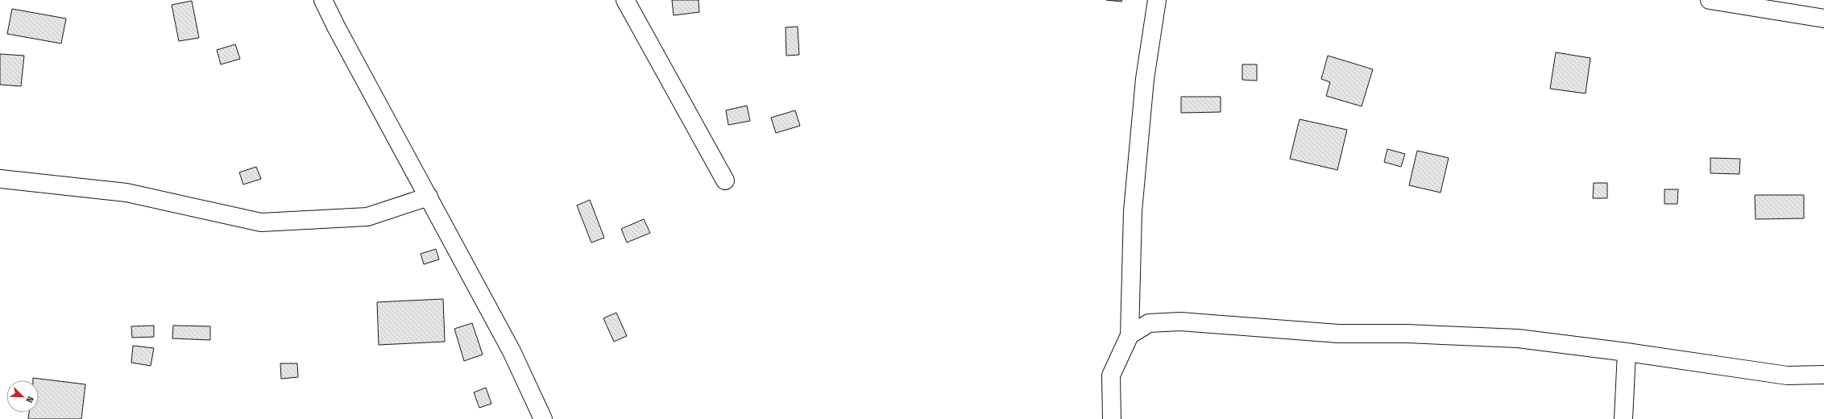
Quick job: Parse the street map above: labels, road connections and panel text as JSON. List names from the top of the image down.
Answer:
{
  "north": "bottom right"
}
